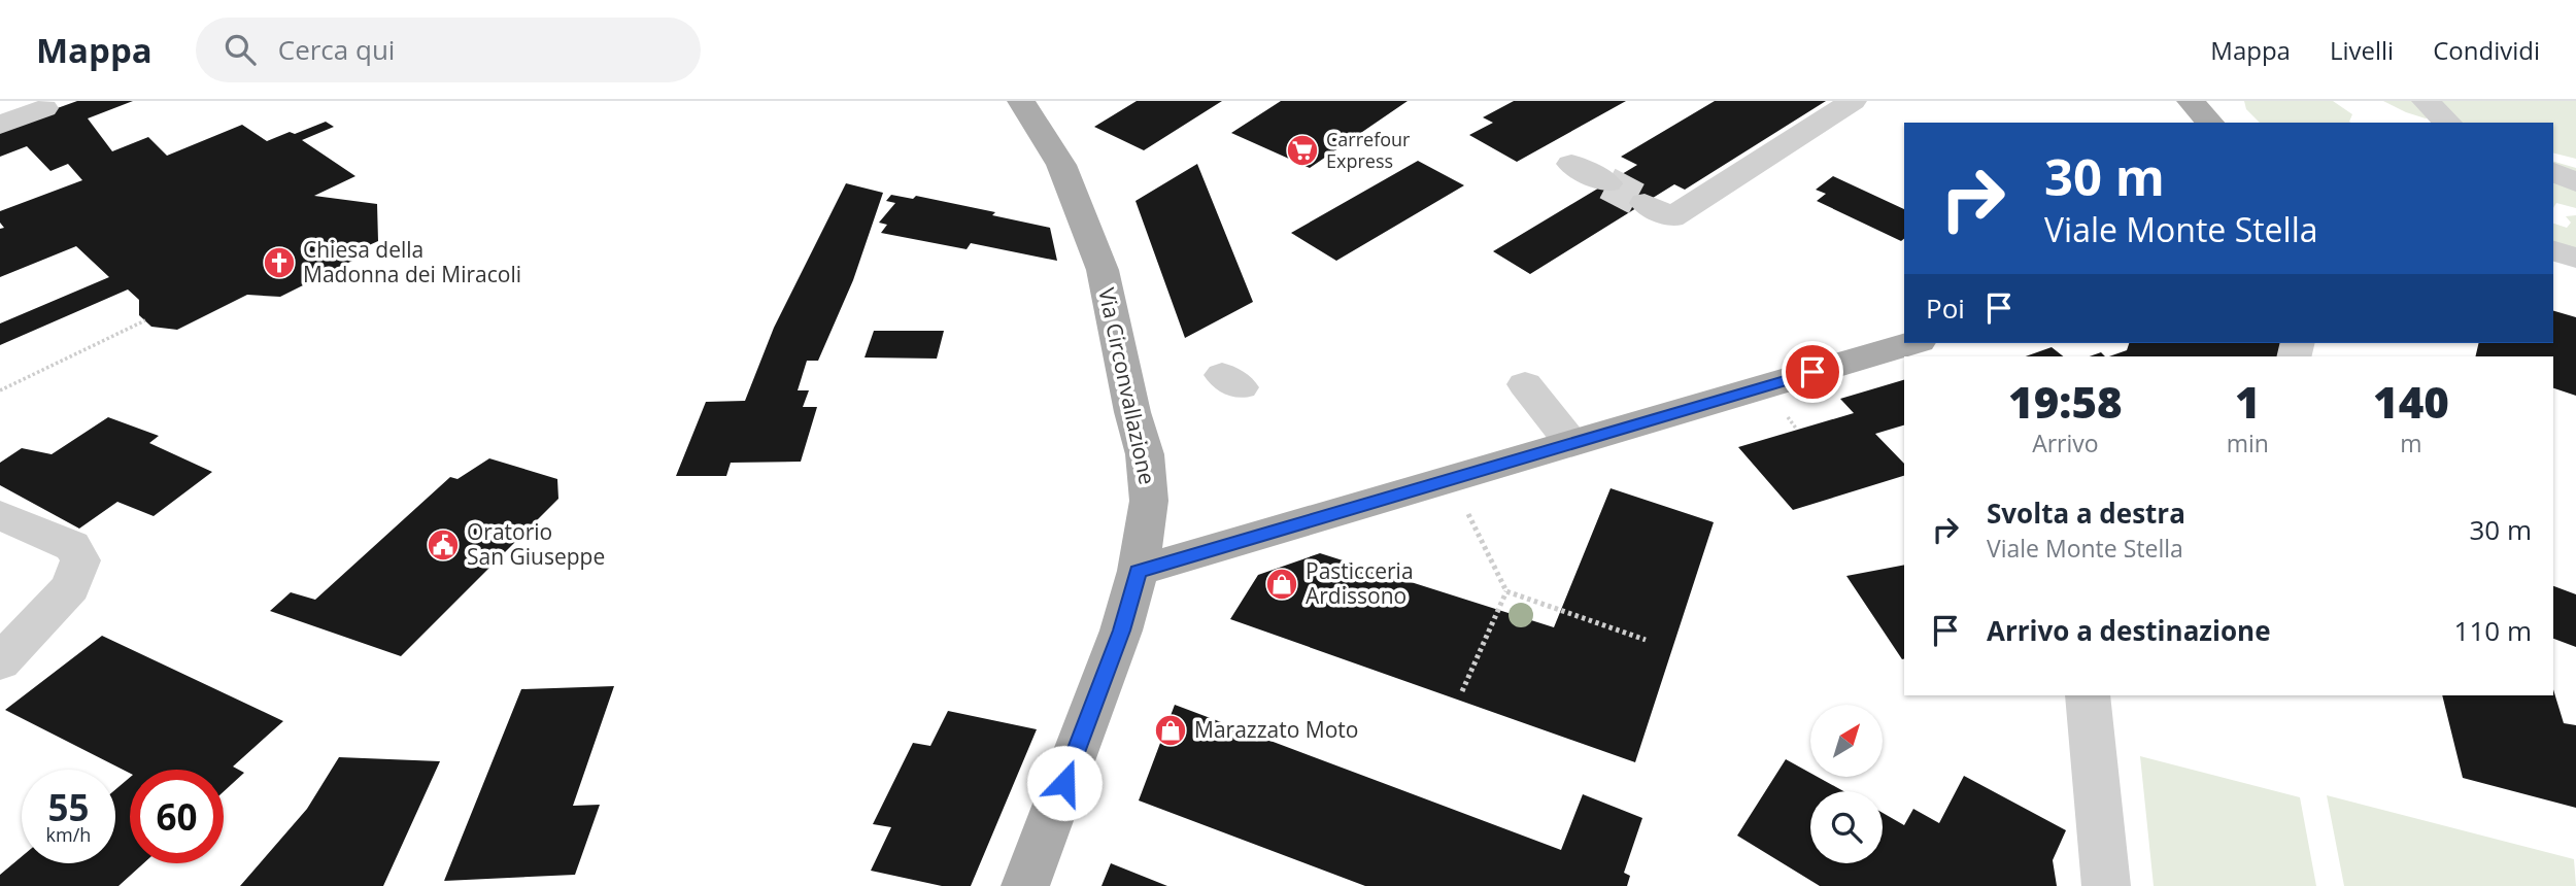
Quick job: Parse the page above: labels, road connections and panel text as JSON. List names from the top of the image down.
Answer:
{
  "streets": {
    "main road": ["Via Circonvallazione"]
  },
  "places": {
    "supermarket": ["Carrefour Express"],
    "church": ["Chiesa della Madonna dei Miracoli"],
    "public building": ["Oratorio San Giuseppe"],
    "shop": ["Pasticceria Ardissono", "Marazzato Moto"]
  },
  "north": "top right",
  "page": {
    "header": "Mappa",
    "search": "Cerca qui",
    "nav": ["Mappa", "Livelli", "Condividi"],
    "turn": ["30 m", "Viale Monte Stella"],
    "then": "Poi",
    "eta": [
      "19:58",
      "Arrivo",
      "1",
      "min",
      "140",
      "m"
    ],
    "list": [
      {
        "name": "Svolta a destra",
        "note": "Viale Monte Stella",
        "value": "30 m"
      },
      {
        "name": "Arrivo a destinazione",
        "value": "110 m"
      }
    ],
    "speed": "55 km/h",
    "limit": "60"
  }
}
